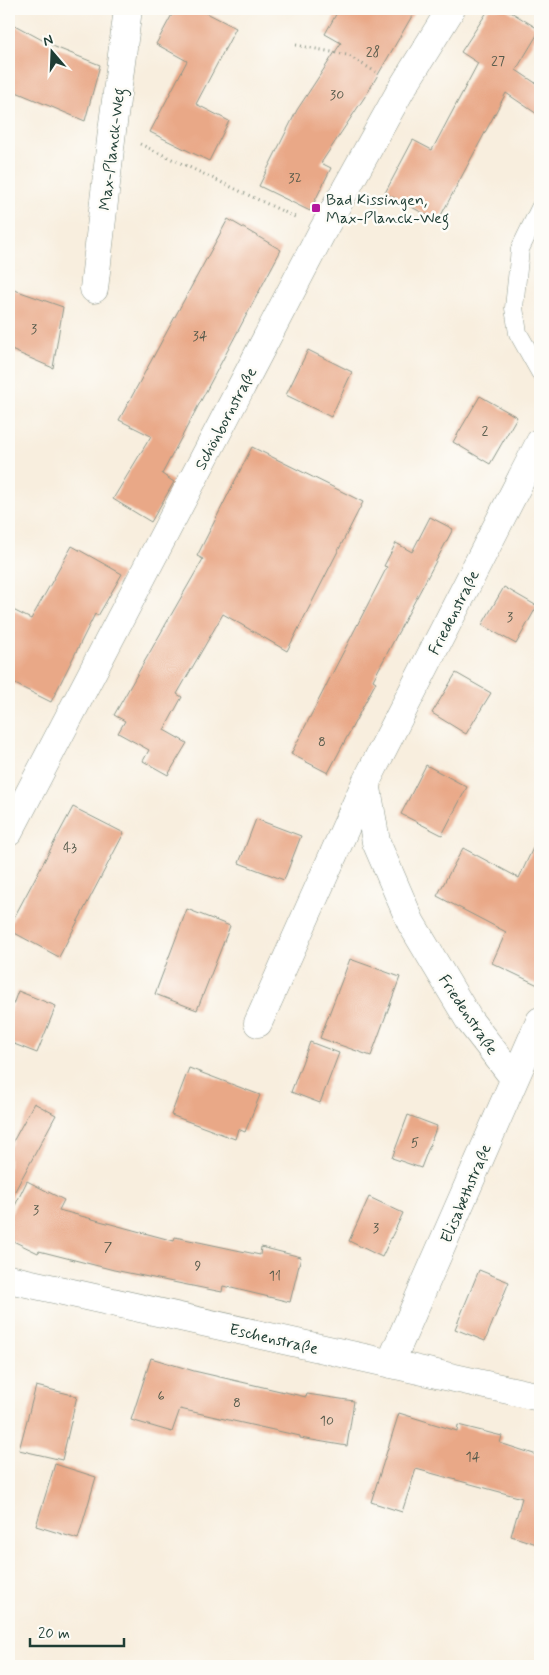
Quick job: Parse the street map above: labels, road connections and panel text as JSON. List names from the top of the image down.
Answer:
{
  "streets": {
    "street": [
      "Max-Planck-Weg",
      "Schönbornstraße",
      "Friedenstraße",
      "Elisabethstraße",
      "Eschenstraße"
    ]
  },
  "crossings": [
    ["Friedenstraße", "Elisabethstraße"],
    ["Elisabethstraße", "Eschenstraße"]
  ],
  "places": {
    "transit": ["Bad Kissingen, Max-Planck-Weg"]
  },
  "house_numbers": [
    "28",
    "27",
    "30",
    "32",
    "3",
    "34",
    "2",
    "3",
    "8",
    "43",
    "5",
    "3",
    "3",
    "7",
    "9",
    "11",
    "6",
    "8",
    "10",
    "14"
  ],
  "scale_bar": "20 m",
  "north": "top"
}
